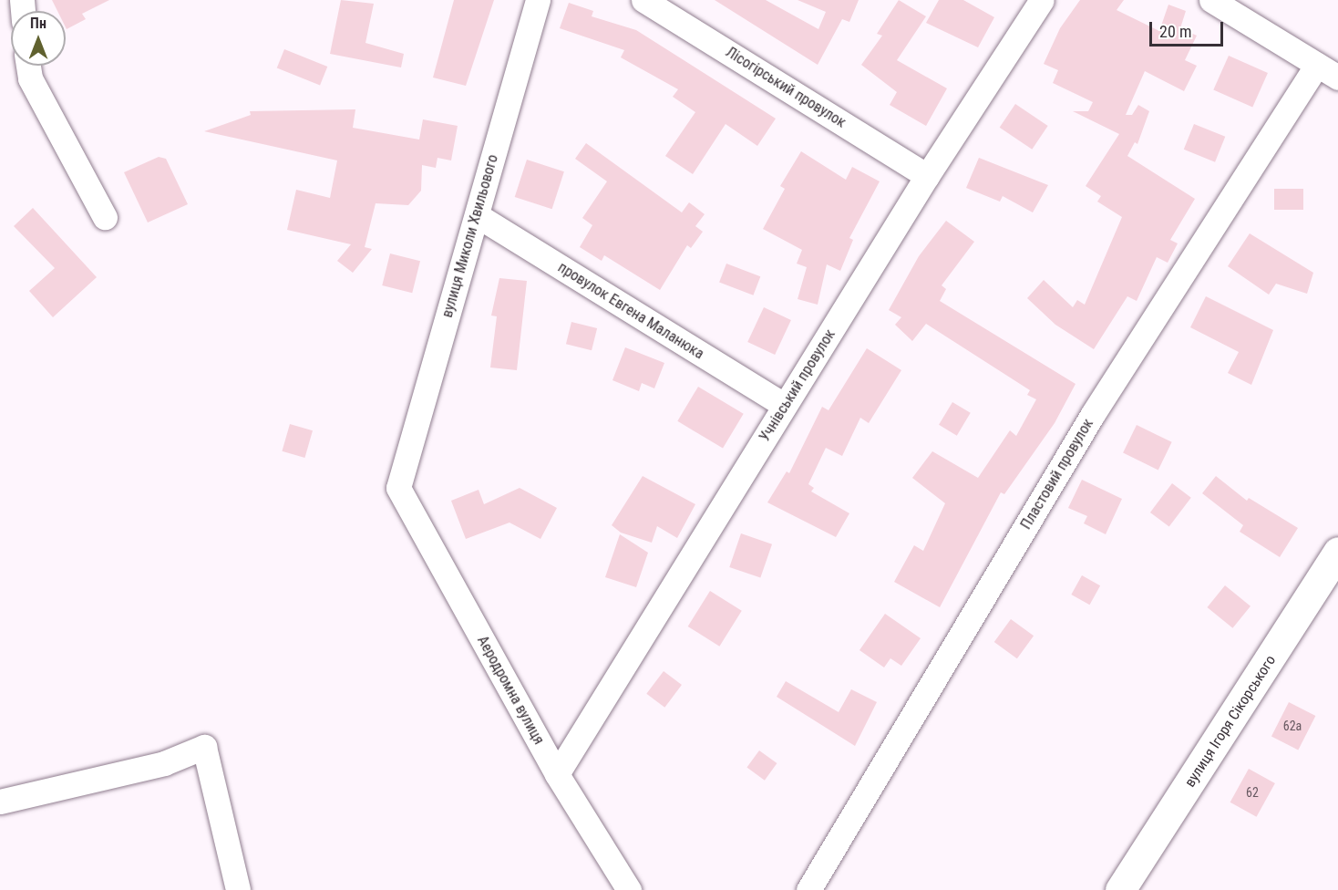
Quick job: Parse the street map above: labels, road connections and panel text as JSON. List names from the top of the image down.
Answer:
{
  "streets": {
    "main road": ["вулиця Ігоря Сікорського"],
    "street": [
      "Лісогірський провулок",
      "вулиця Миколи Хвильового",
      "провулок Евгена Маланюка",
      "Учнівський провулок",
      "Пластовий провулок",
      "Аеродромна вулиця"
    ]
  },
  "crossings": [
    ["Лісогірський провулок", "Учнівський провулок"],
    ["вулиця Миколи Хвильового", "провулок Евгена Маланюка"],
    ["вулиця Миколи Хвильового", "Аеродромна вулиця"],
    ["провулок Евгена Маланюка", "Учнівський провулок"],
    ["Учнівський провулок", "Аеродромна вулиця"]
  ],
  "house_numbers": ["62а", "62"],
  "scale_bar": "20 m",
  "north": "top"
}
